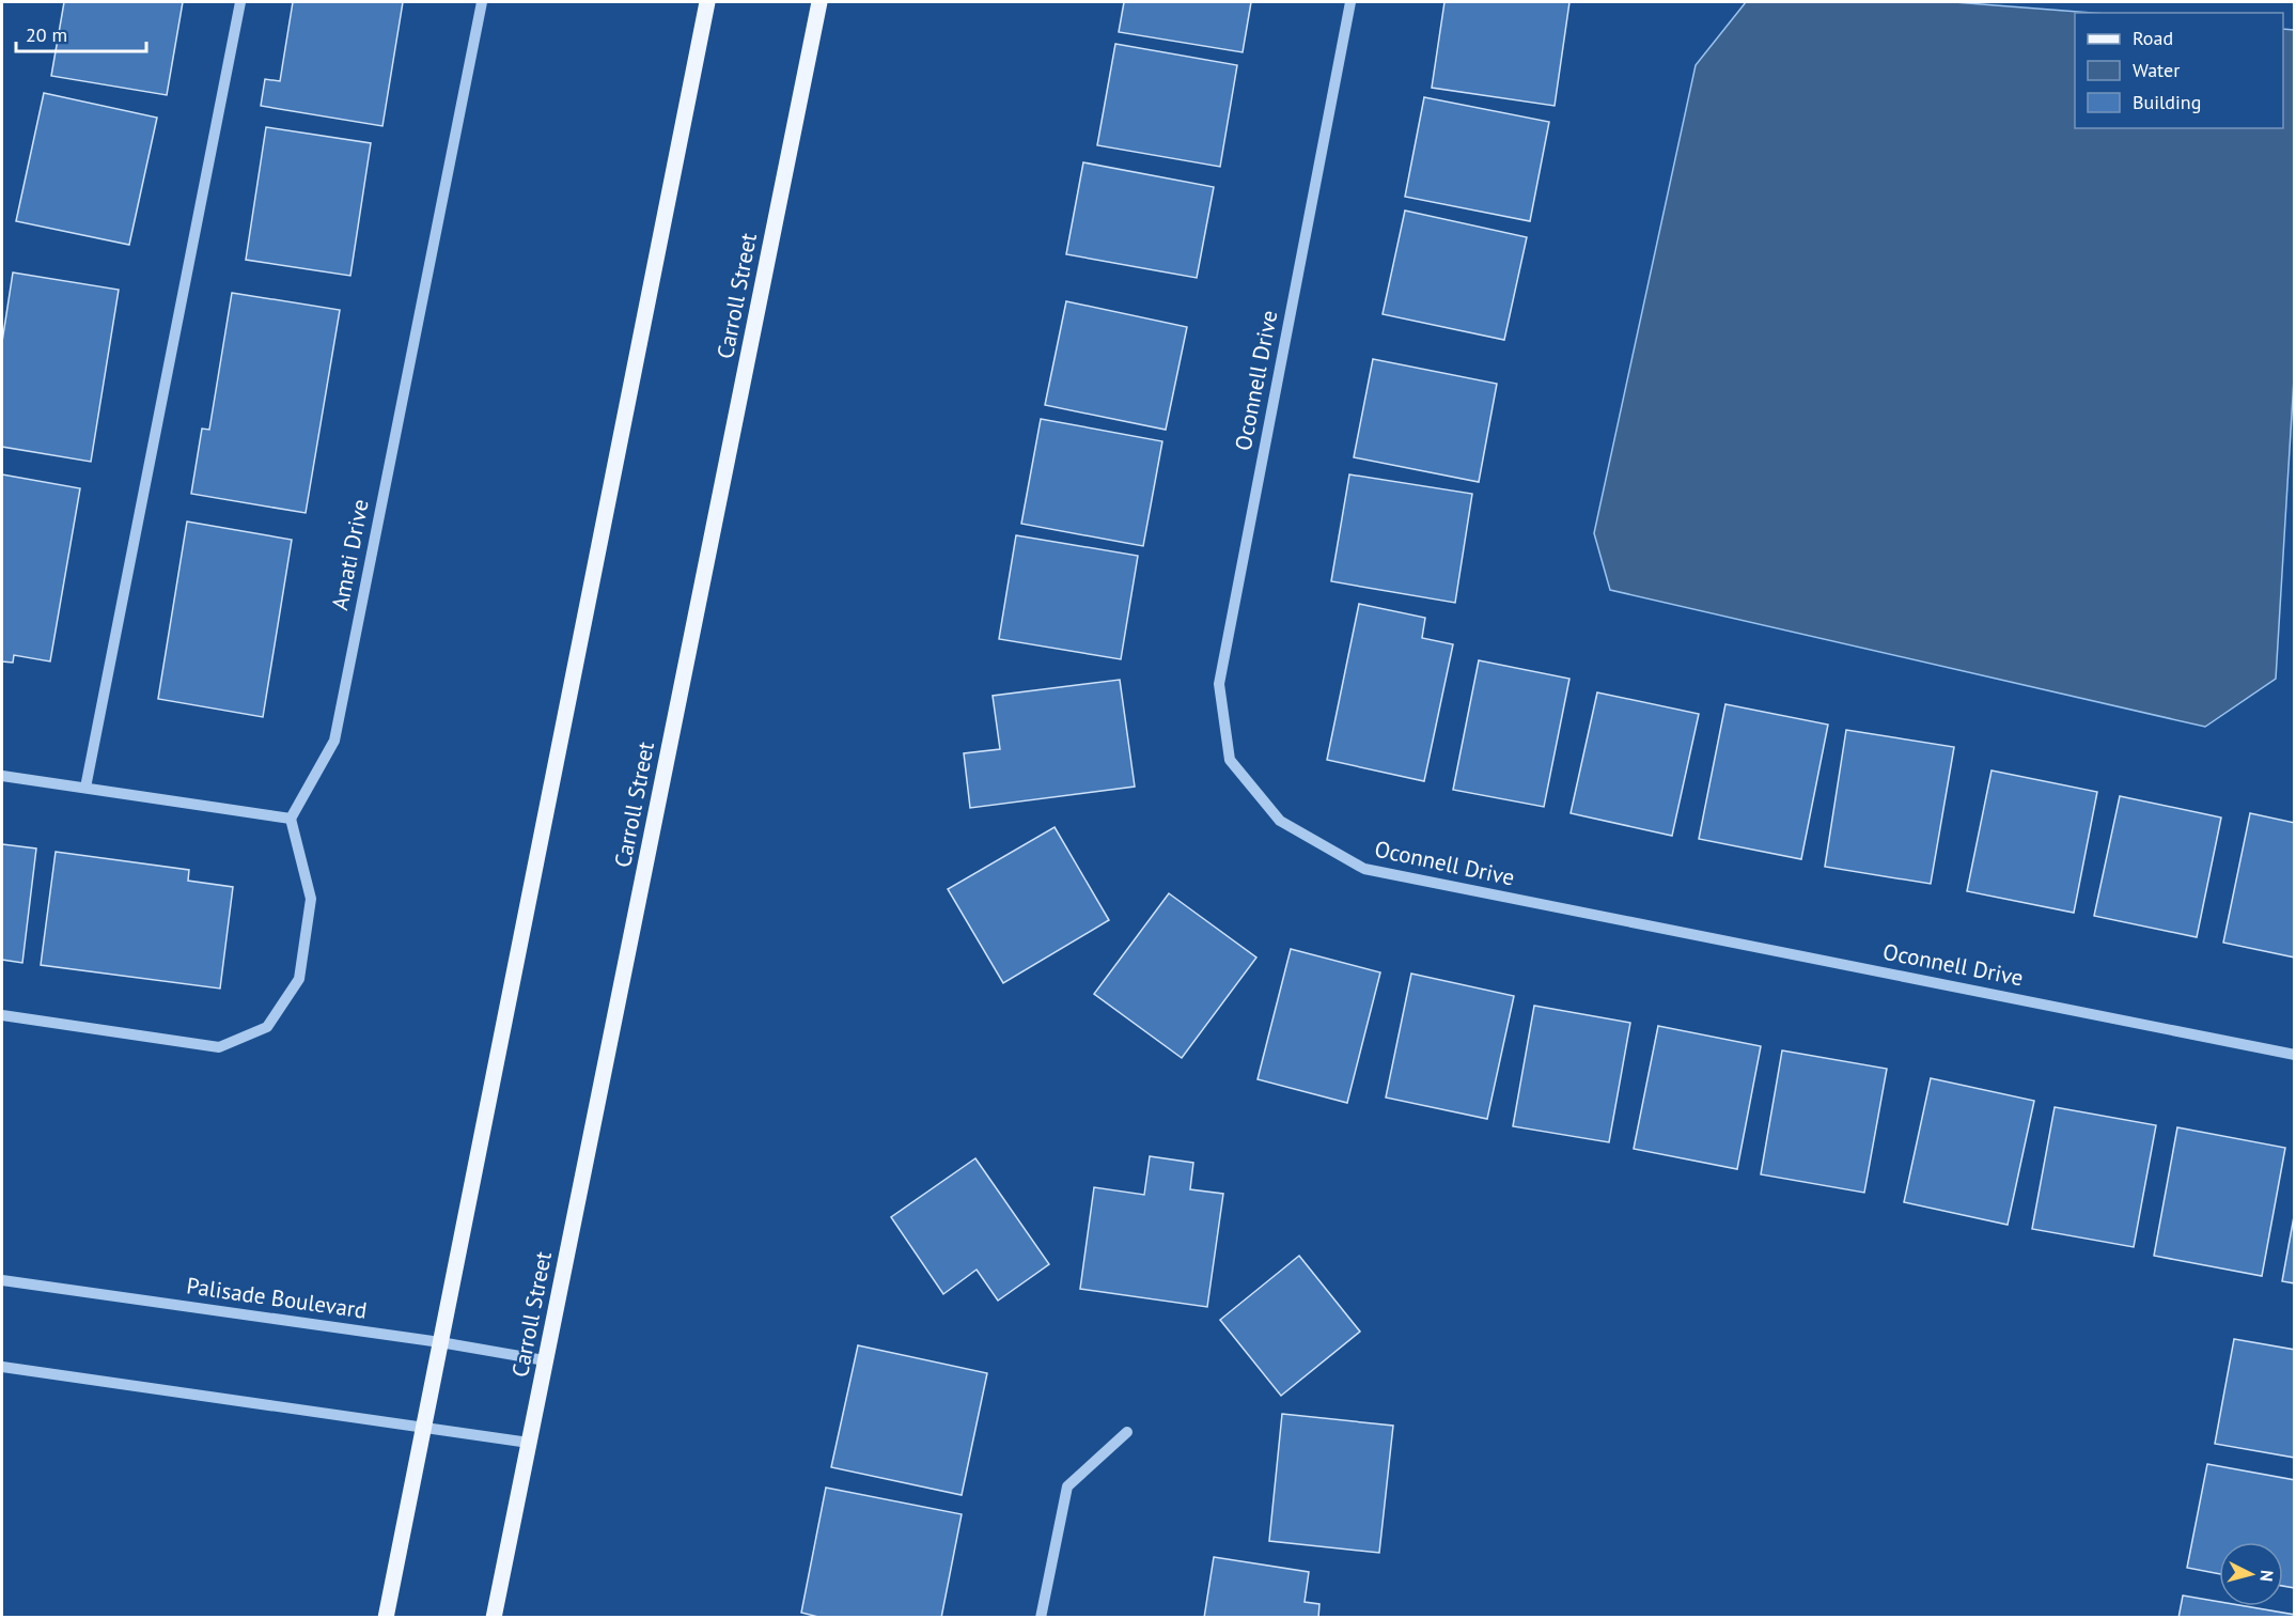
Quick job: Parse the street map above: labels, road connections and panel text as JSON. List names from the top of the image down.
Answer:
{
  "streets": {
    "main road": ["Carroll Street"],
    "street": ["Oconnell Drive", "Amati Drive", "Palisade Boulevard"]
  },
  "crossings": [
    ["Carroll Street", "Palisade Boulevard"]
  ],
  "legend": ["Road", "Water", "Building"],
  "scale_bar": "20 m",
  "north": "right"
}
